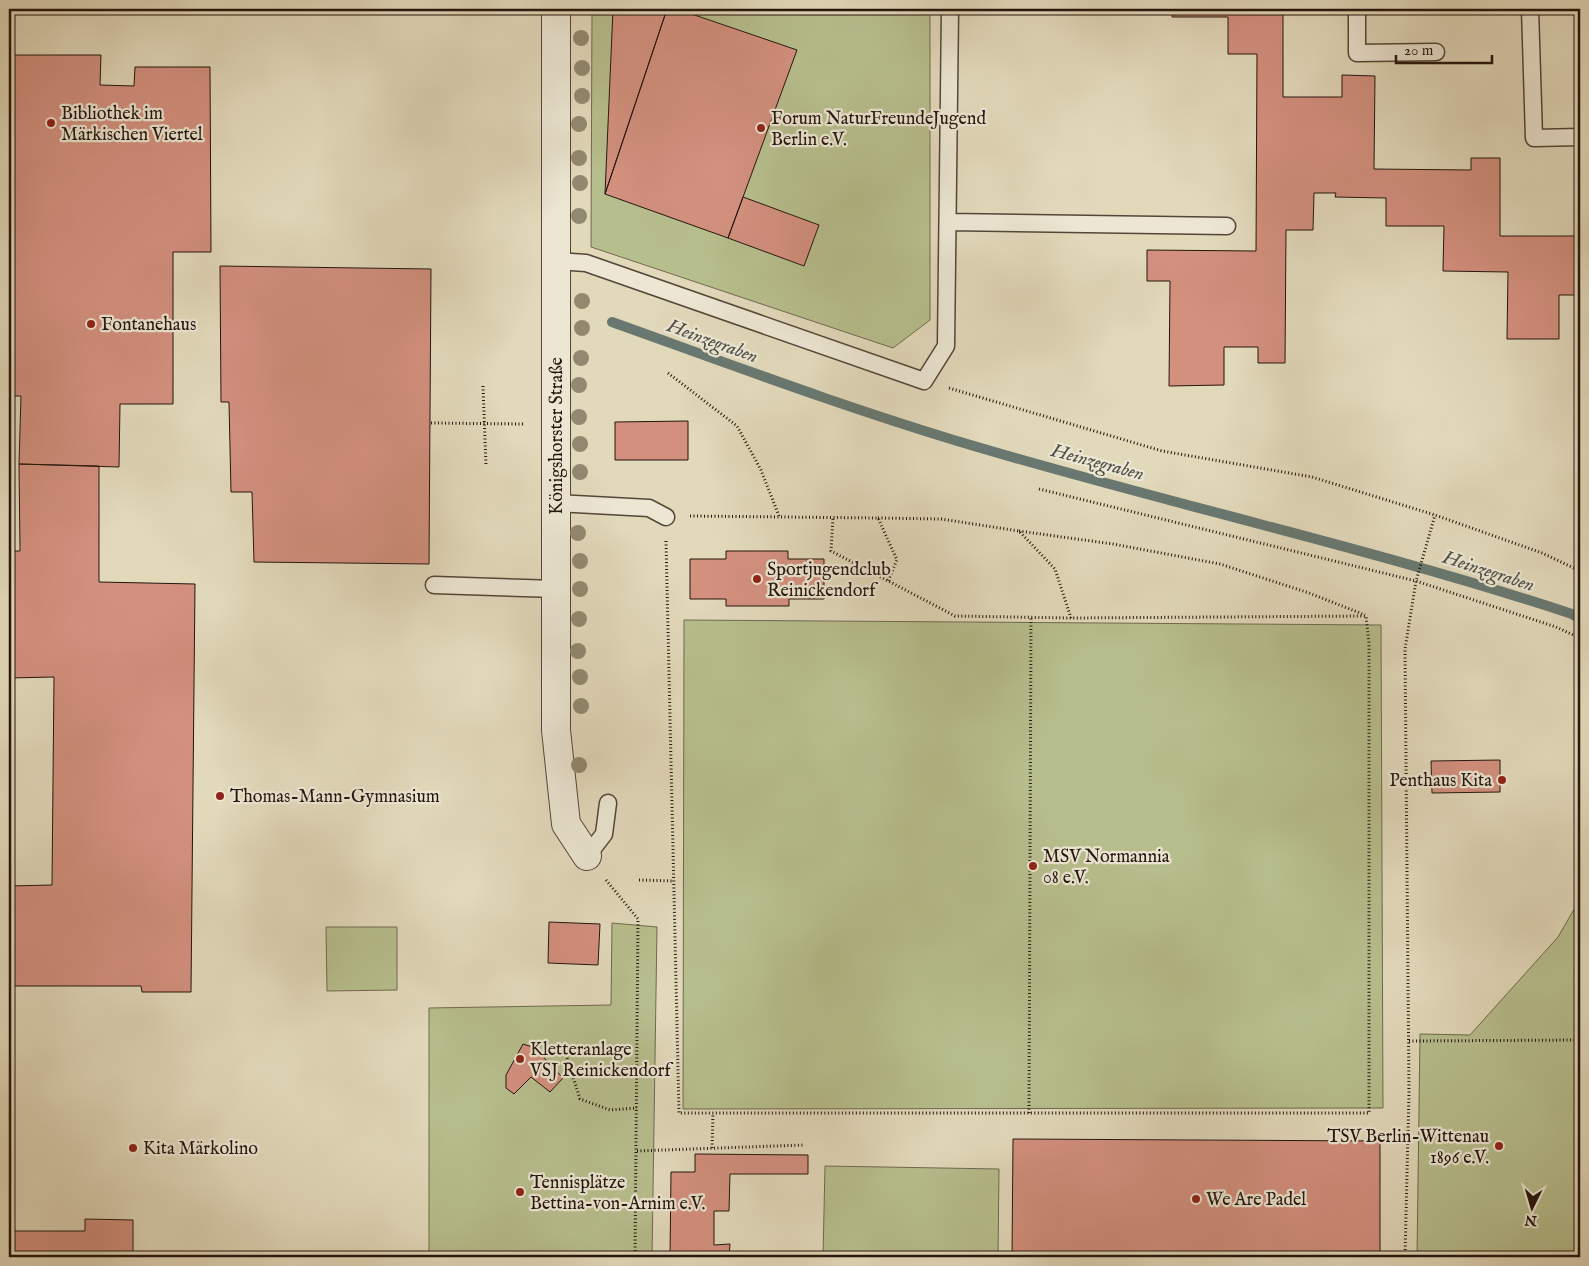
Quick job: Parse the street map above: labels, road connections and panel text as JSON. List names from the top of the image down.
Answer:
{
  "streets": {
    "street": ["Königshorster Straße"]
  },
  "water": ["Heinzegraben"],
  "places": [
    "Bibliothek im Märkischen Viertel",
    "Forum NaturFreundeJugend Berlin e.V.",
    "Fontanehaus",
    "Sportjugendclub Reinickendorf",
    "Penthaus Kita",
    "Thomas-Mann-Gymnasium",
    "MSV Normannia 08 e.V.",
    "Kletteranlage VSJ Reinickendorf",
    "TSV Berlin-Wittenau 1896 e.V.",
    "Kita Märkolino",
    "Tennisplätze Bettina-von-Arnim e.V.",
    "We Are Padel"
  ],
  "scale_bar": "20 m",
  "north": "bottom"
}
